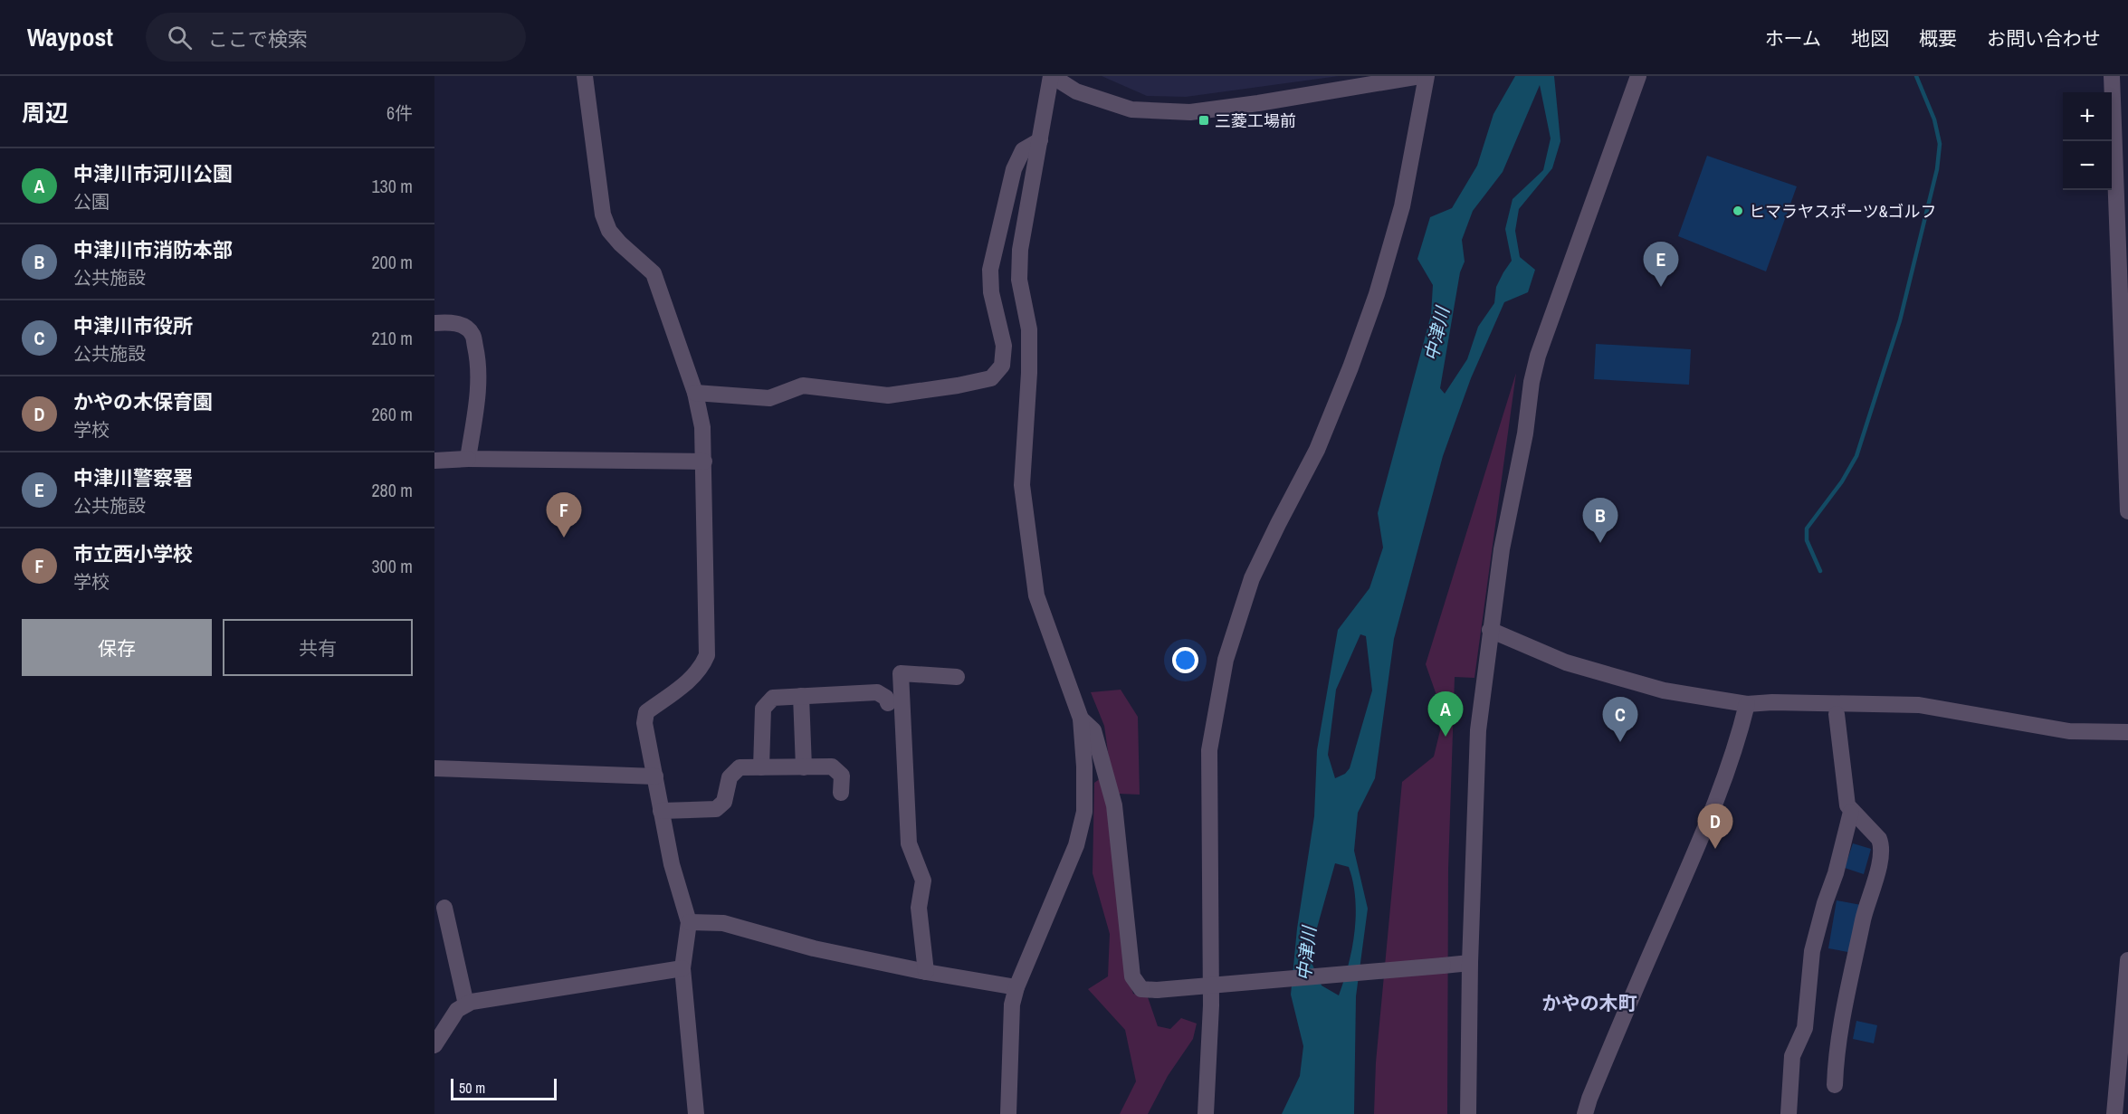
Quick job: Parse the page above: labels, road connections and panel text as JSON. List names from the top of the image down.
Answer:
{
  "districts": ["かやの木町"],
  "water": ["中津川"],
  "places": {
    "transit": ["三菱工場前"],
    "other": ["ヒマラヤスポーツ&ゴルフ"]
  },
  "scale_bar": "50 m",
  "page": {
    "header": "Waypost",
    "search": "ここで検索",
    "nav": [
      "ホーム",
      "地図",
      "概要",
      "お問い合わせ"
    ],
    "heading": ["周辺", "6件"],
    "map_buttons": ["+", "−"],
    "list": [
      {
        "mark": "A",
        "name": "中津川市河川公園",
        "note": "公園",
        "value": "130 m"
      },
      {
        "mark": "B",
        "name": "中津川市消防本部",
        "note": "公共施設",
        "value": "200 m"
      },
      {
        "mark": "C",
        "name": "中津川市役所",
        "note": "公共施設",
        "value": "210 m"
      },
      {
        "mark": "D",
        "name": "かやの木保育園",
        "note": "学校",
        "value": "260 m"
      },
      {
        "mark": "E",
        "name": "中津川警察署",
        "note": "公共施設",
        "value": "280 m"
      },
      {
        "mark": "F",
        "name": "市立西小学校",
        "note": "学校",
        "value": "300 m"
      }
    ],
    "pins": [
      "E",
      "F",
      "B",
      "A",
      "C",
      "D"
    ],
    "buttons": ["保存", "共有"],
    "scale": "50 m"
  }
}
